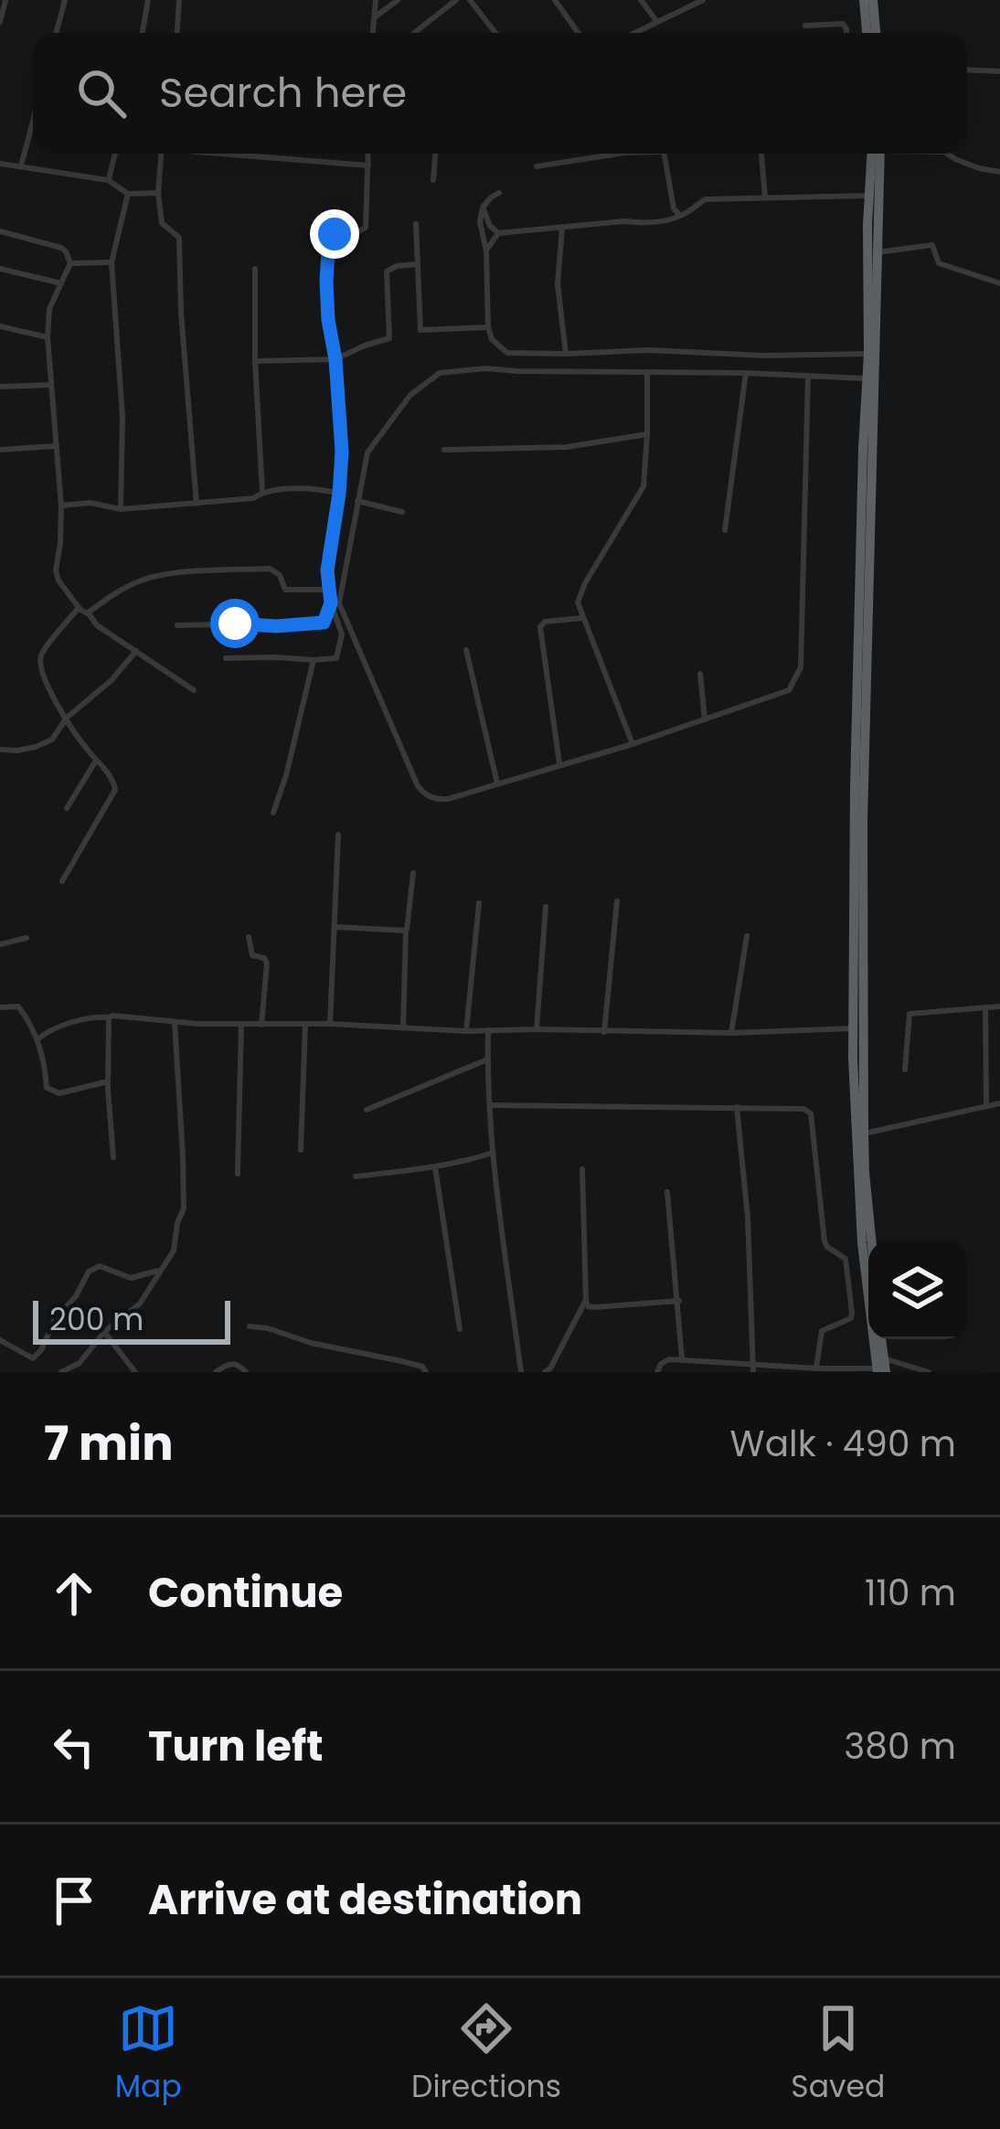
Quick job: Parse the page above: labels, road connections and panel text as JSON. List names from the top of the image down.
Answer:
{
  "scale_bar": "200 m",
  "page": {
    "search": "Search here",
    "scale": "200 m",
    "heading": ["7 min", "Walk · 490 m"],
    "list": [
      ["Continue", "110 m"],
      ["Turn left", "380 m"],
      "Arrive at destination"
    ],
    "nav": ["Map", "Directions", "Saved"]
  }
}
